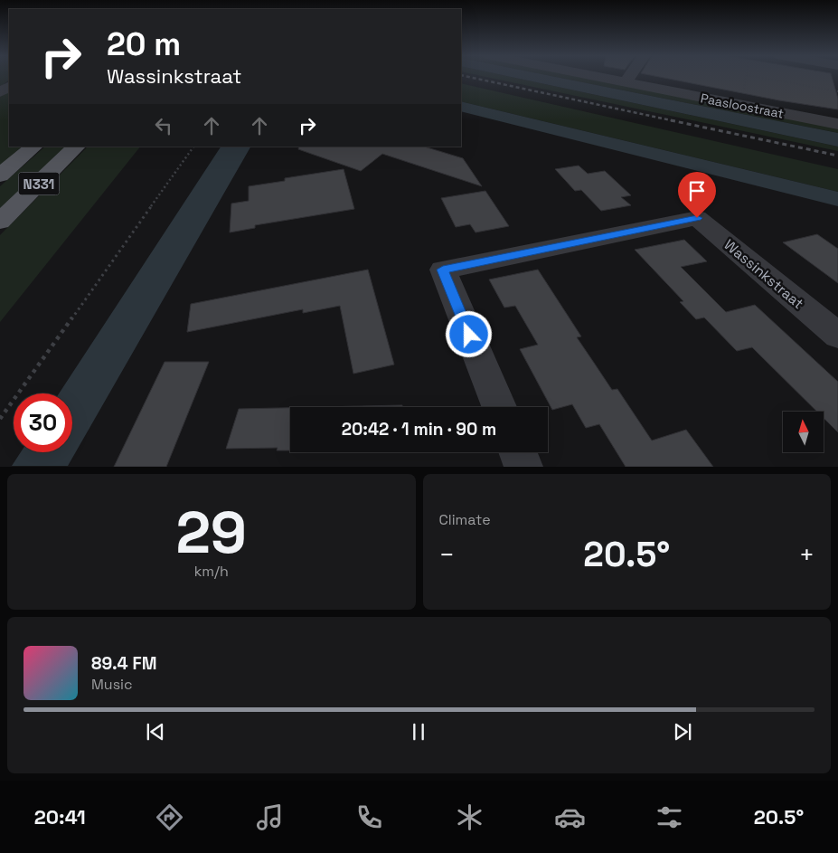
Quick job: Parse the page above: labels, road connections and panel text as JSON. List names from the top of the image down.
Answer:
{
  "streets": {
    "main road": ["N331"],
    "street": ["Paasloostraat", "Wassinkstraat"]
  },
  "north": "top",
  "page": {
    "turn": ["20 m", "Wassinkstraat"],
    "limit": "30",
    "trip": "20:42 · 1 min · 90 m",
    "tile": [
      ["29", "km/h"],
      "Climate"
    ],
    "heat": ["−", "20.5°", "+"],
    "song": ["89.4 FM", "Music"],
    "tabs": ["20:41", "20.5°"]
  }
}
